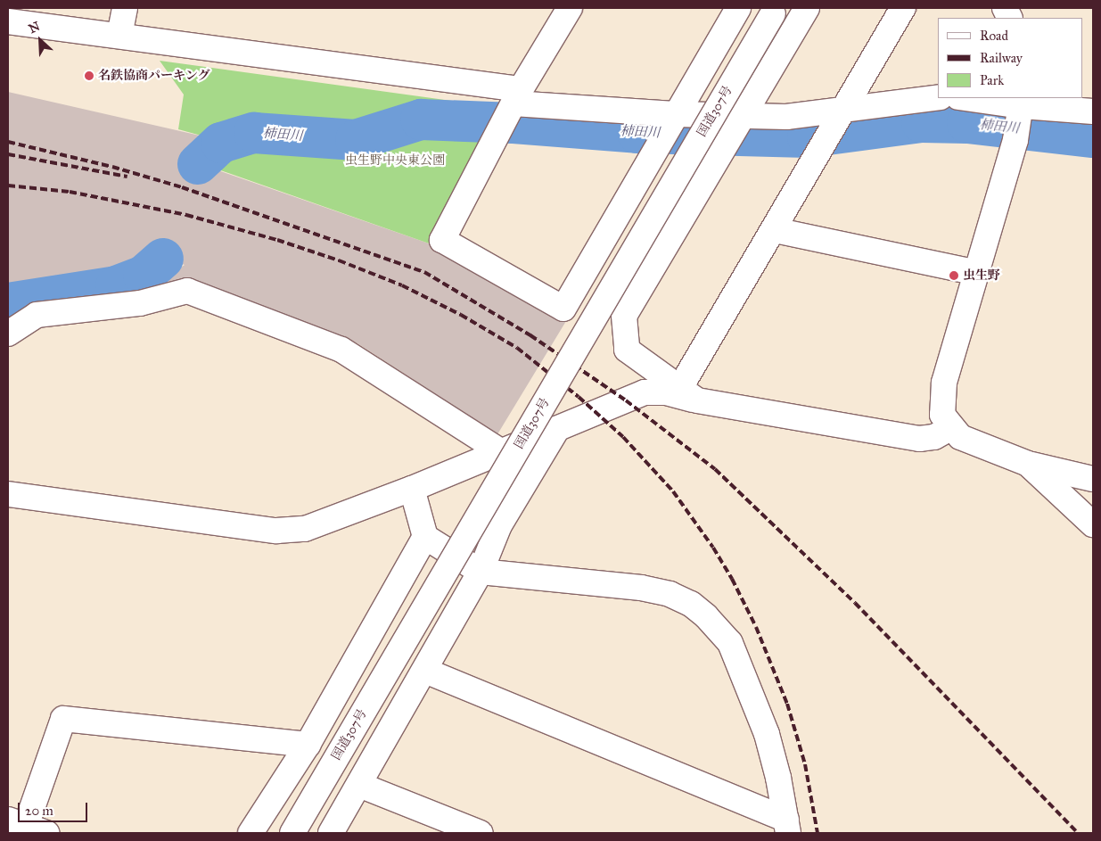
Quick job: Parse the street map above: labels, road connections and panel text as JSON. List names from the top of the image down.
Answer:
{
  "streets": {
    "main road": ["国道307号"]
  },
  "water": ["柿田川"],
  "parks": ["虫生野中央東公園"],
  "places": ["名鉄協商パーキング", "虫生野"],
  "legend": ["Road", "Railway", "Park"],
  "scale_bar": "20 m",
  "north": "top left"
}
